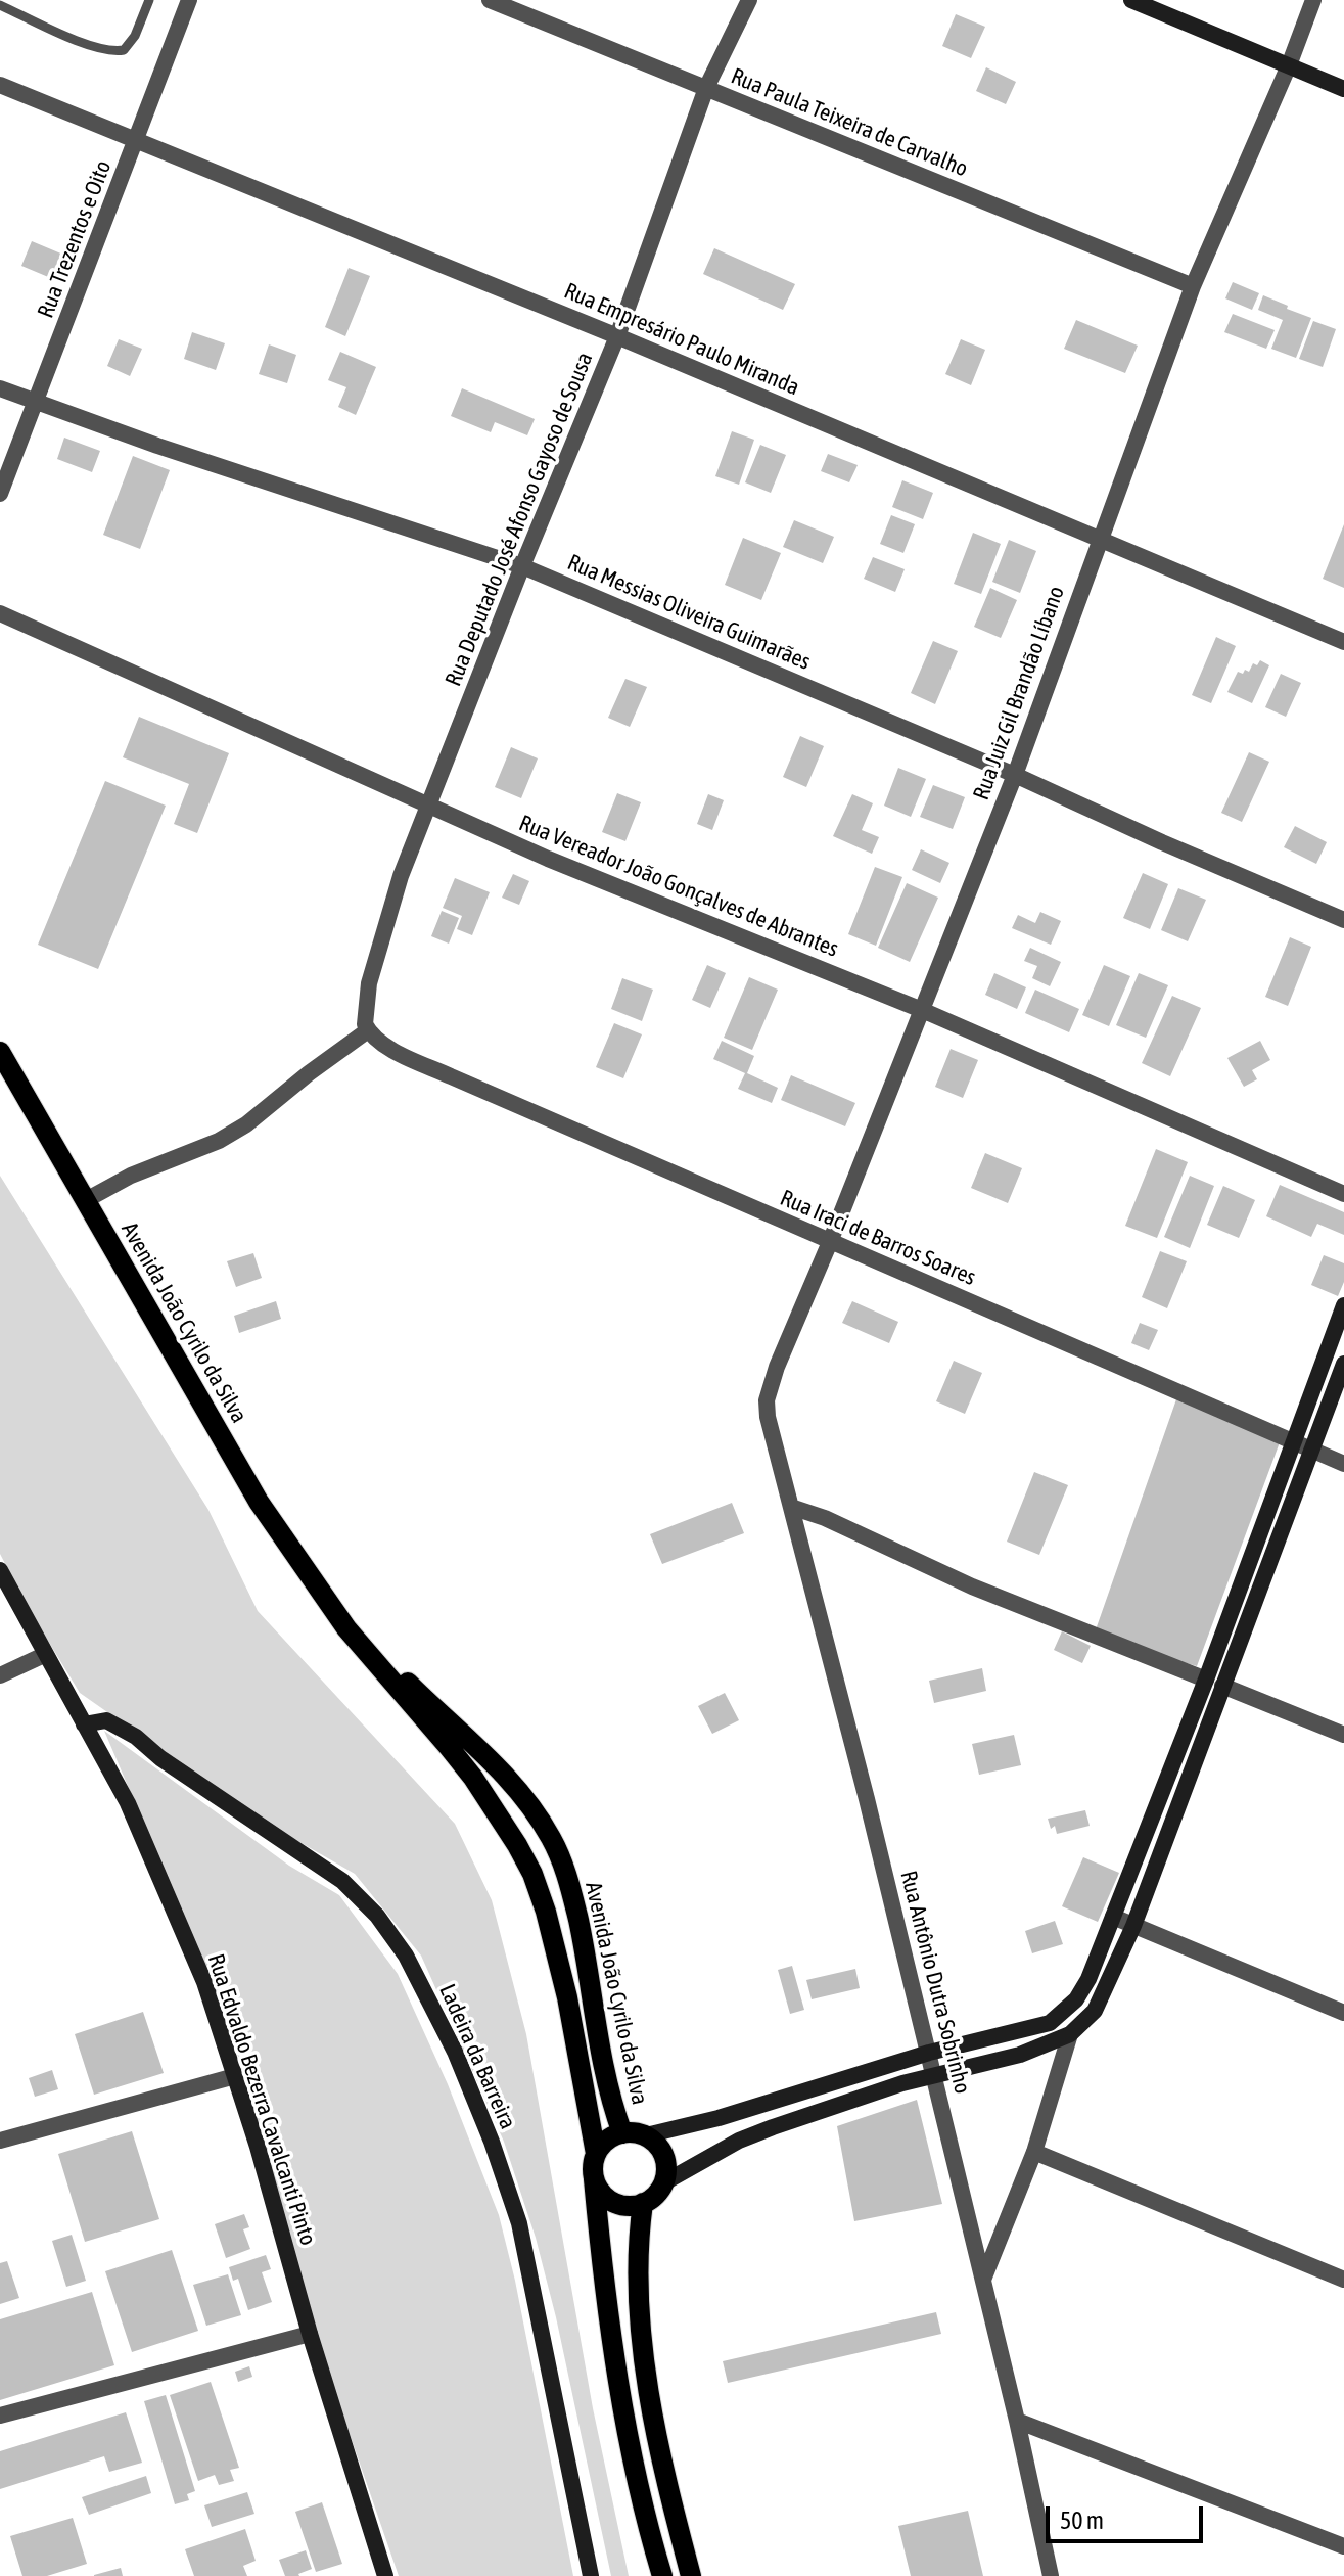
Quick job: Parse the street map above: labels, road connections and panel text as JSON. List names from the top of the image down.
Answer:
{
  "streets": {
    "main road": ["Avenida João Cyrilo da Silva", "Ladeira da Barreira", "Rua Edvaldo Bezerra Cavalcanti Pinto"],
    "street": [
      "Rua Paula Teixeira de Carvalho",
      "Rua Trezentos e Oito",
      "Rua Empresário Paulo Miranda",
      "Rua Deputado José Afonso Gayoso de Sousa",
      "Rua Messias Oliveira Guimarães",
      "Rua Juiz Gil Brandão Líbano",
      "Rua Vereador João Gonçalves de Abrantes",
      "Rua Iraci de Barros Soares",
      "Rua Antônio Dutra Sobrinho"
    ]
  },
  "crossings": [
    ["Rua Paula Teixeira de Carvalho", "Rua Deputado José Afonso Gayoso de Sousa"],
    ["Rua Paula Teixeira de Carvalho", "Rua Juiz Gil Brandão Líbano"],
    ["Rua Trezentos e Oito", "Rua Empresário Paulo Miranda"],
    ["Rua Trezentos e Oito", "Rua Messias Oliveira Guimarães"],
    ["Rua Empresário Paulo Miranda", "Rua Deputado José Afonso Gayoso de Sousa"],
    ["Rua Empresário Paulo Miranda", "Rua Juiz Gil Brandão Líbano"],
    ["Rua Deputado José Afonso Gayoso de Sousa", "Rua Messias Oliveira Guimarães"],
    ["Rua Deputado José Afonso Gayoso de Sousa", "Rua Vereador João Gonçalves de Abrantes"],
    ["Rua Deputado José Afonso Gayoso de Sousa", "Rua Iraci de Barros Soares"],
    ["Rua Messias Oliveira Guimarães", "Rua Juiz Gil Brandão Líbano"],
    ["Rua Juiz Gil Brandão Líbano", "Rua Vereador João Gonçalves de Abrantes"],
    ["Rua Juiz Gil Brandão Líbano", "Rua Iraci de Barros Soares"],
    ["Rua Juiz Gil Brandão Líbano", "Rua Antônio Dutra Sobrinho"],
    ["Ladeira da Barreira", "Rua Edvaldo Bezerra Cavalcanti Pinto"]
  ],
  "scale_bar": "50 m"
}
